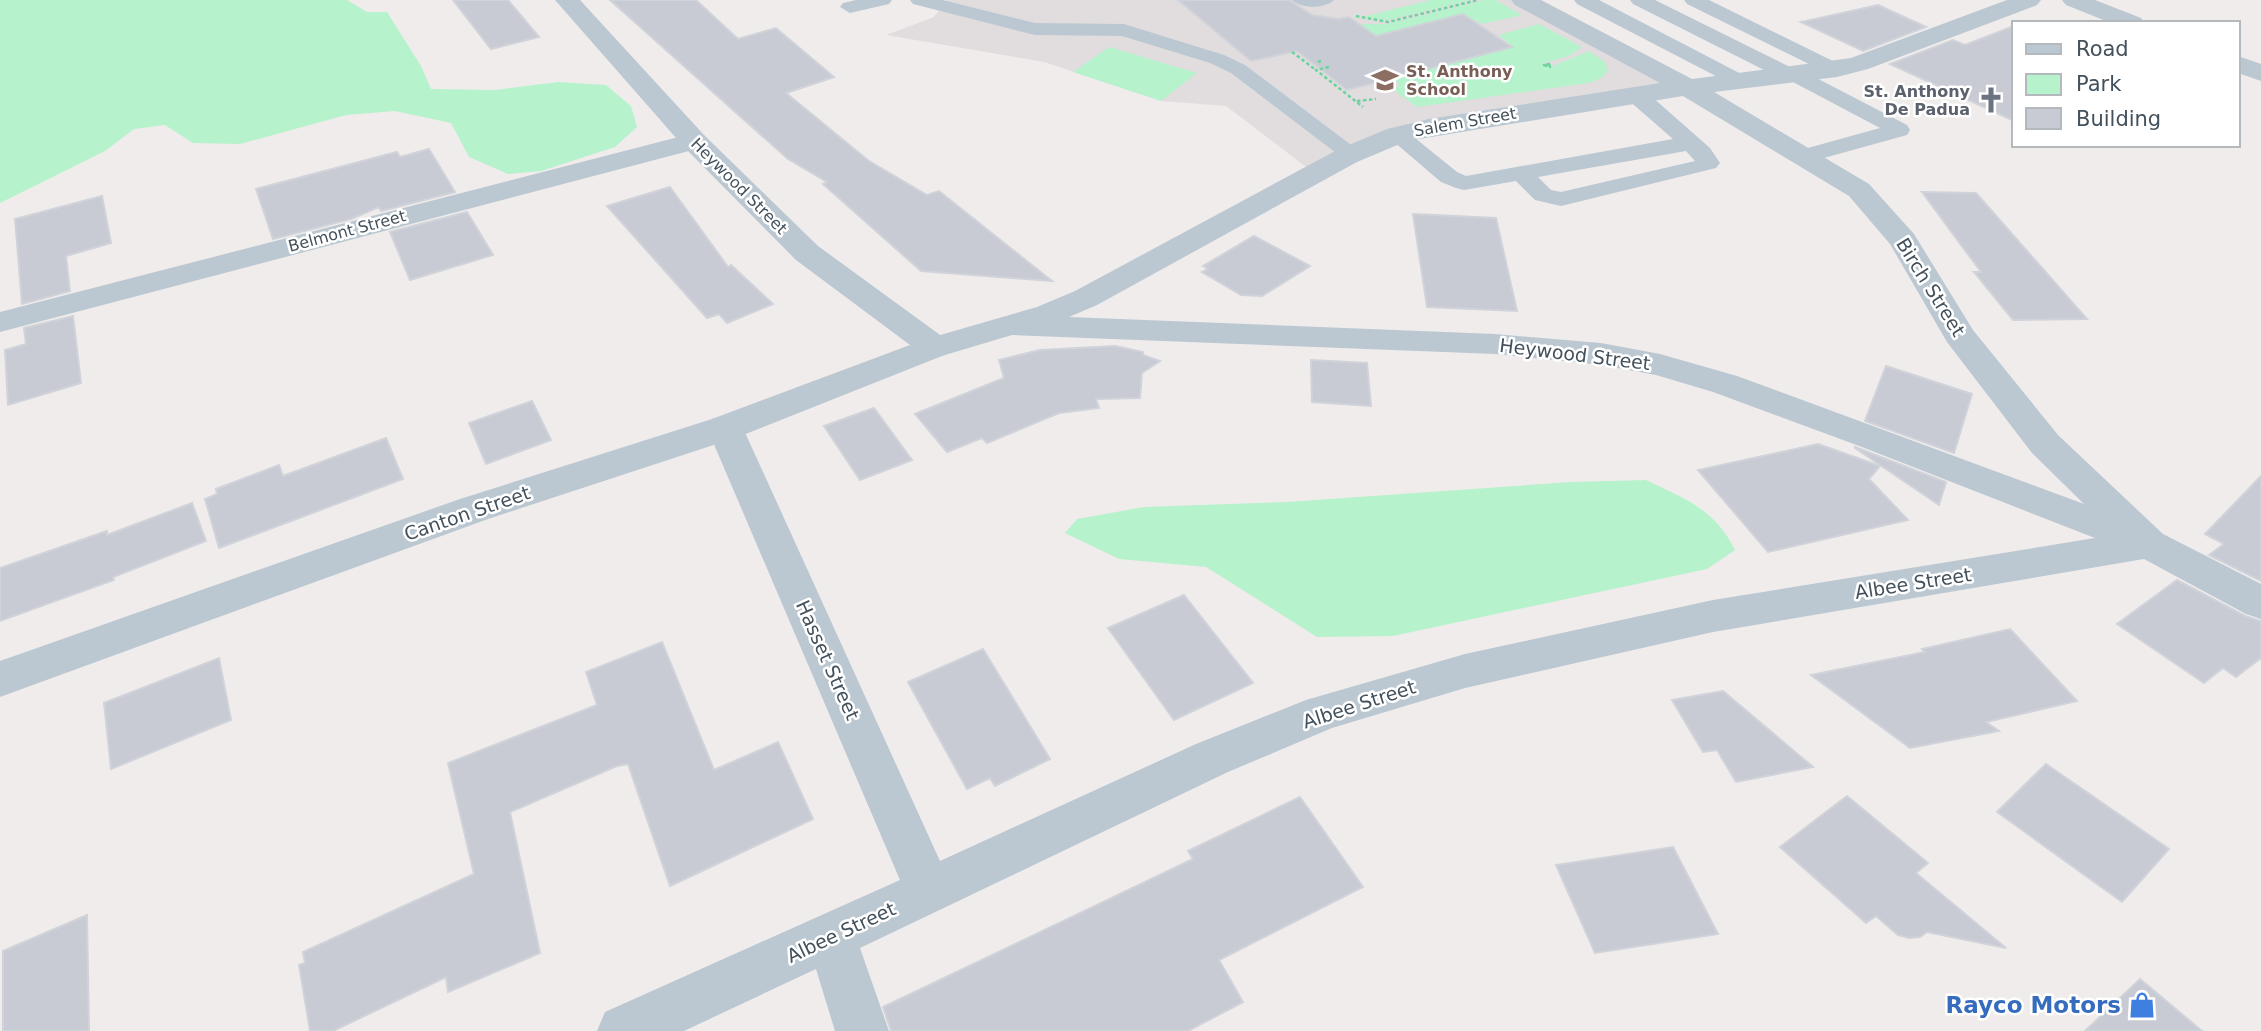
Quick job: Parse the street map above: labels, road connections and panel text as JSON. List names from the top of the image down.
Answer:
{
  "streets": {
    "street": [
      "Salem Street",
      "Heywood Street",
      "Belmont Street",
      "Birch Street",
      "Canton Street",
      "Albee Street",
      "Hasset Street"
    ]
  },
  "crossings": [
    ["Salem Street", "Heywood Street"],
    ["Salem Street", "Birch Street"],
    ["Salem Street", "Canton Street"],
    ["Heywood Street", "Belmont Street"],
    ["Heywood Street", "Birch Street"],
    ["Heywood Street", "Canton Street"],
    ["Heywood Street", "Albee Street"],
    ["Birch Street", "Albee Street"],
    ["Canton Street", "Hasset Street"],
    ["Albee Street", "Hasset Street"]
  ],
  "places": {
    "school or university": ["St. Anthony School"],
    "church": ["St. Anthony De Padua"],
    "shop": ["Rayco Motors"]
  },
  "legend": ["Road", "Park", "Building"]
}
